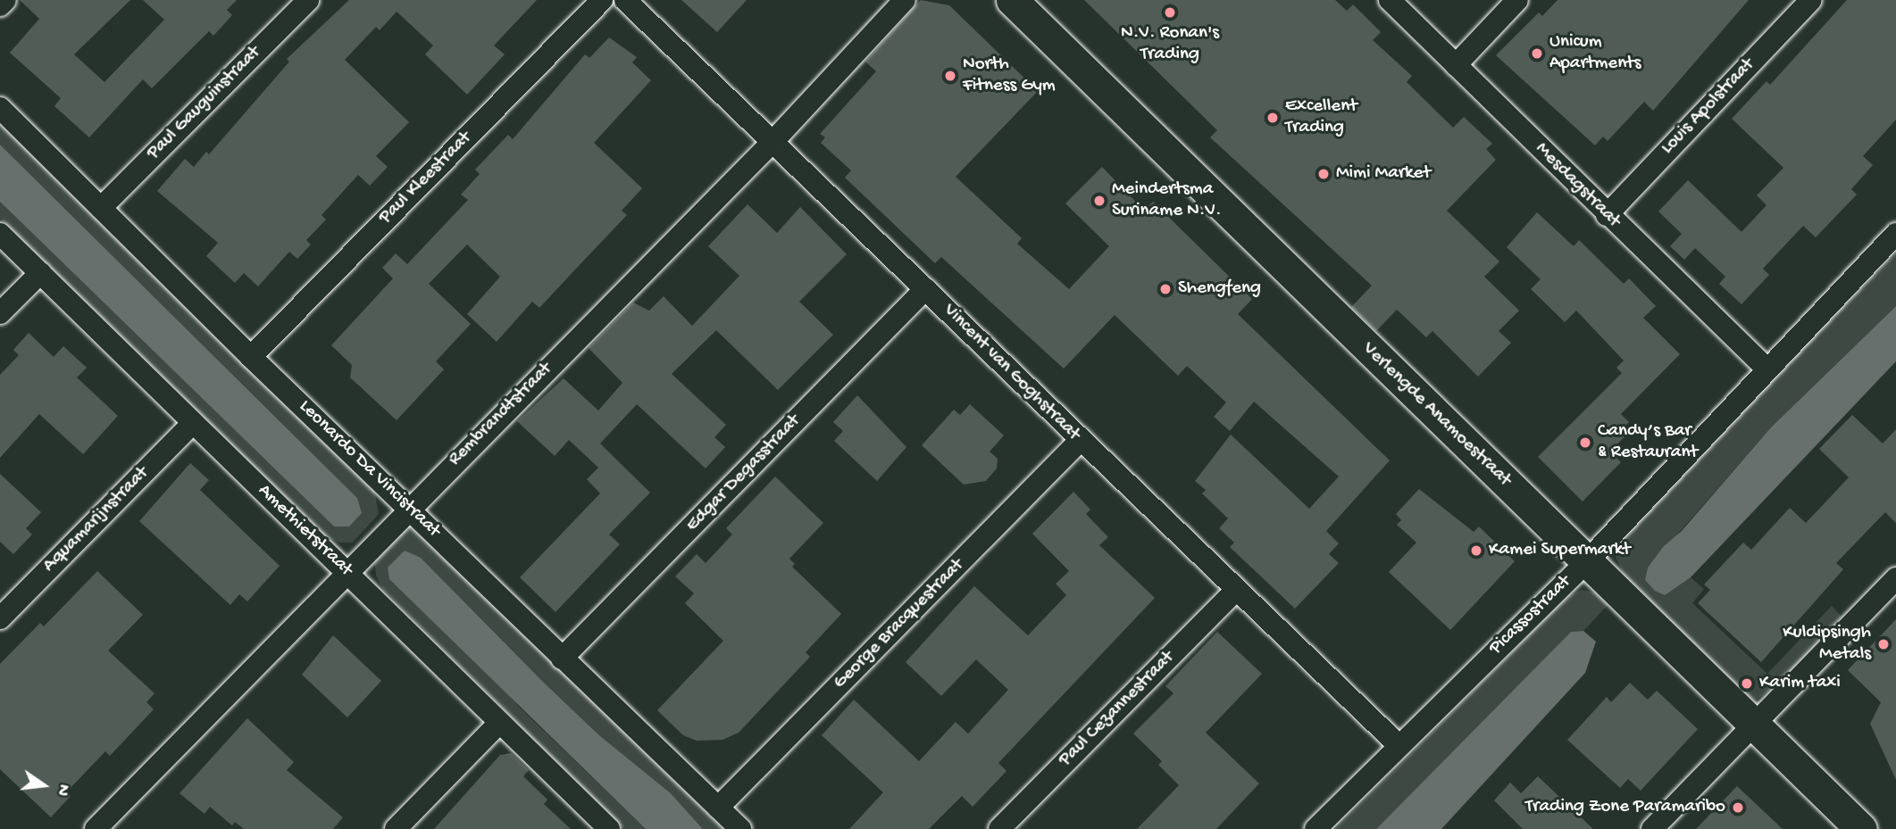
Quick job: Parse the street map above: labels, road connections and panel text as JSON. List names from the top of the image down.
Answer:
{
  "streets": {
    "street": [
      "Paul Gauguinstraat",
      "Louis Apolstraat",
      "Paul Kleestraat",
      "Mesdagstraat",
      "Vincent van Goghstraat",
      "Rembrandtstraat",
      "Verlengde Anamoestraat",
      "Leonardo Da Vincistraat",
      "Edgar Degasstraat",
      "Aquamarijnstraat",
      "Amethietstraat",
      "Picassostraat",
      "George Bracquestraat",
      "Paul Cezannestraat"
    ]
  },
  "crossings": [
    ["Paul Gauguinstraat", "Leonardo Da Vincistraat"],
    ["Louis Apolstraat", "Mesdagstraat"],
    ["Paul Kleestraat", "Leonardo Da Vincistraat"],
    ["Mesdagstraat", "Picassostraat"],
    ["Vincent van Goghstraat", "Rembrandtstraat"],
    ["Vincent van Goghstraat", "Edgar Degasstraat"],
    ["Vincent van Goghstraat", "Picassostraat"],
    ["Vincent van Goghstraat", "George Bracquestraat"],
    ["Vincent van Goghstraat", "Paul Cezannestraat"],
    ["Rembrandtstraat", "Leonardo Da Vincistraat"],
    ["Rembrandtstraat", "Amethietstraat"],
    ["Verlengde Anamoestraat", "Picassostraat"],
    ["Leonardo Da Vincistraat", "Edgar Degasstraat"],
    ["Leonardo Da Vincistraat", "George Bracquestraat"],
    ["Aquamarijnstraat", "Amethietstraat"]
  ],
  "places": [
    "N.V. Ronan's Trading",
    "Unicum Apartments",
    "North Fitness Gym",
    "Excellent Trading",
    "Mimi Market",
    "Meindertsma Suriname N.V.",
    "Shengfeng",
    "Candy’s Bar & Restaurant",
    "Kamei Supermarkt",
    "Kuldipsingh Metals",
    "Karim taxi",
    "Trading Zone Paramaribo"
  ],
  "north": "right"
}
